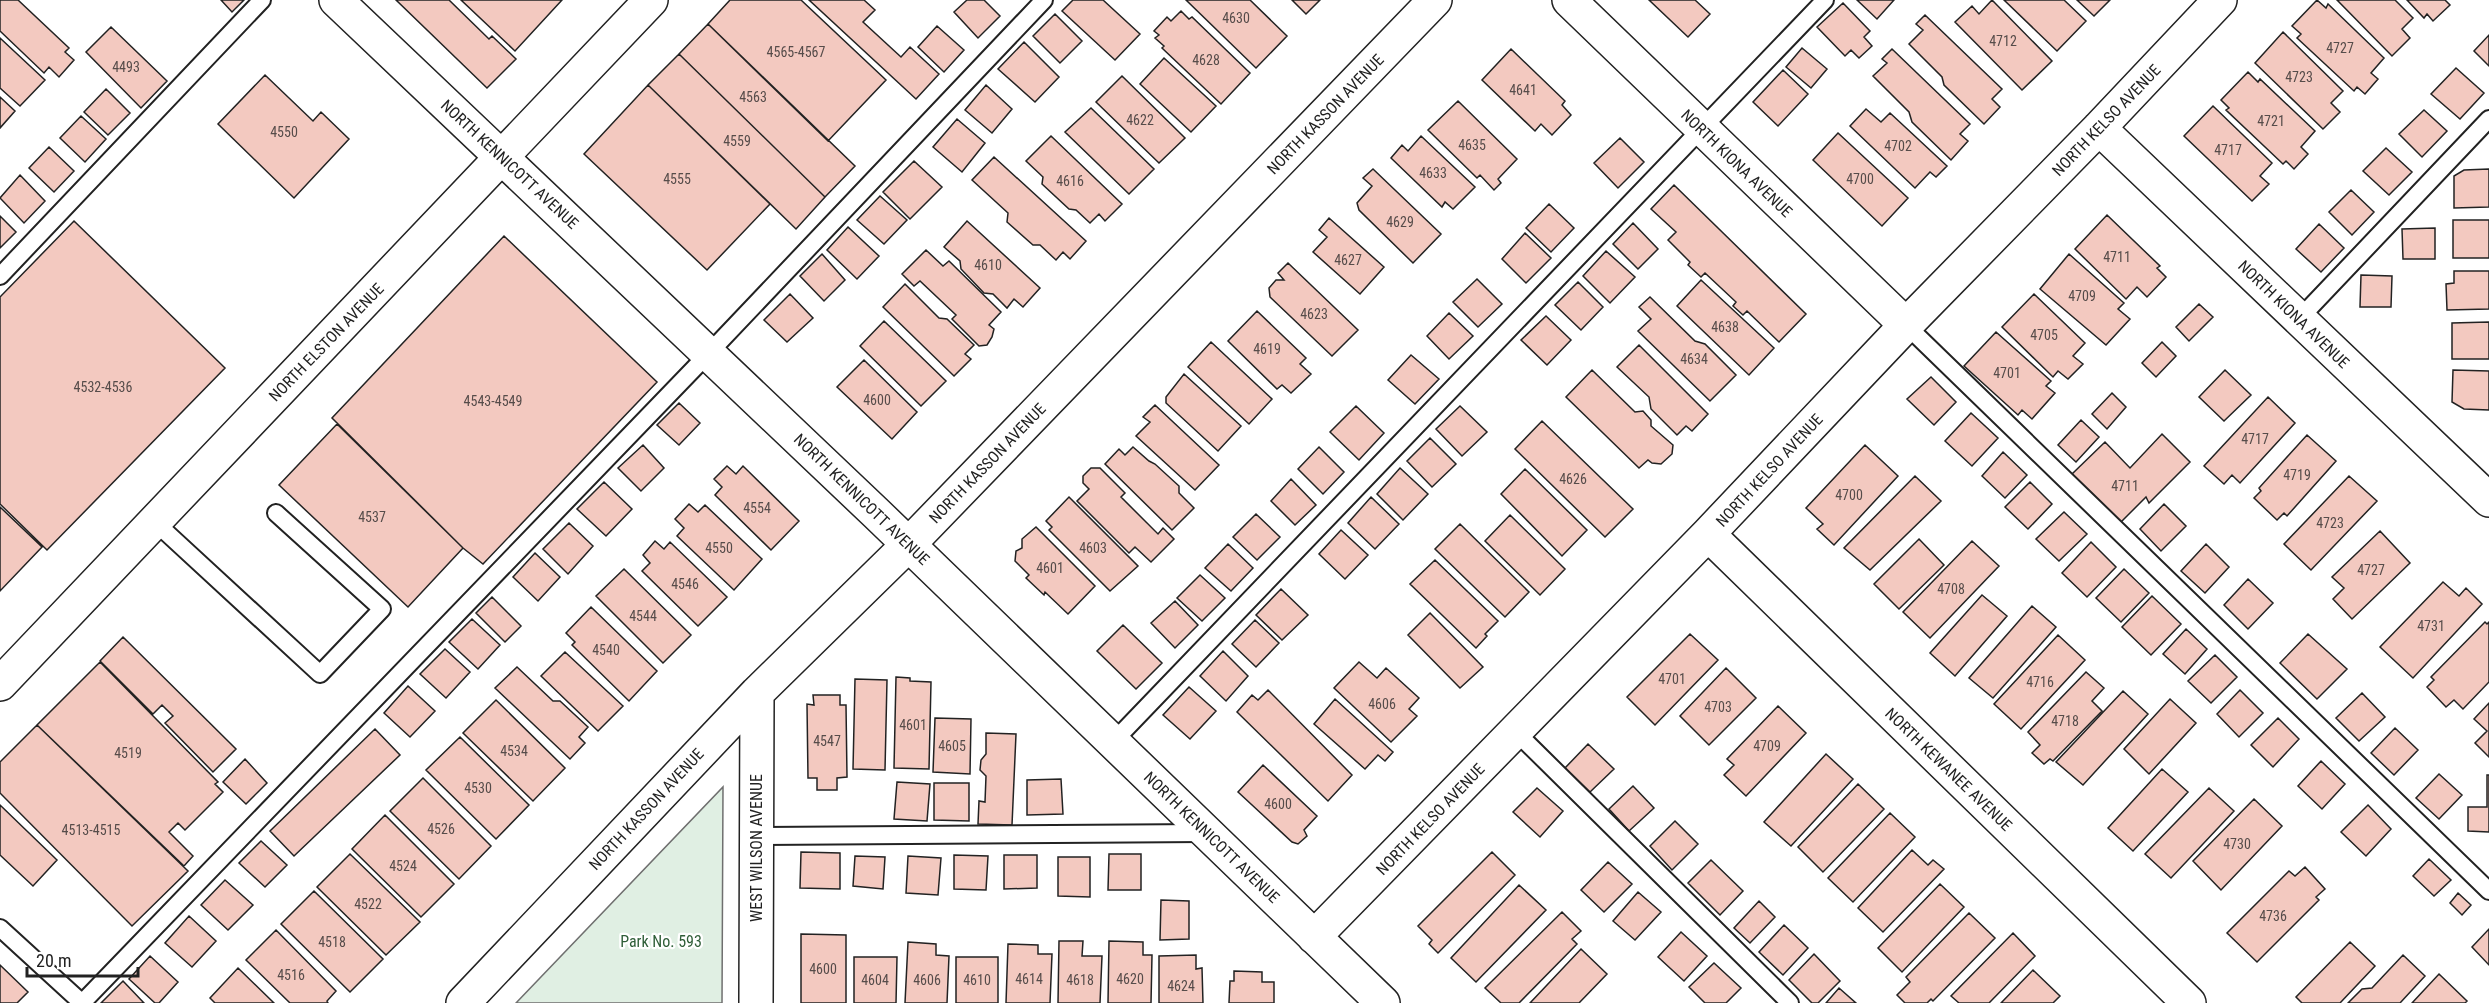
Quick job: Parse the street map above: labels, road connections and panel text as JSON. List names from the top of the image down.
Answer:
{
  "streets": {
    "street": [
      "NORTH KASSON AVENUE",
      "NORTH KELSO AVENUE",
      "NORTH KIONA AVENUE",
      "NORTH KENNICOTT AVENUE",
      "NORTH ELSTON AVENUE",
      "NORTH KEWANEE AVENUE",
      "WEST WILSON AVENUE"
    ]
  },
  "crossings": [
    ["NORTH KASSON AVENUE", "NORTH KENNICOTT AVENUE"],
    ["NORTH KASSON AVENUE", "WEST WILSON AVENUE"],
    ["NORTH KELSO AVENUE", "NORTH KIONA AVENUE"],
    ["NORTH KELSO AVENUE", "NORTH KENNICOTT AVENUE"],
    ["NORTH KELSO AVENUE", "NORTH KEWANEE AVENUE"],
    ["NORTH KENNICOTT AVENUE", "NORTH ELSTON AVENUE"]
  ],
  "parks": ["Park No. 593"],
  "house_numbers": [
    "4630",
    "4712",
    "4727",
    "4565-4567",
    "4628",
    "4493",
    "4723",
    "4641",
    "4563",
    "4622",
    "4721",
    "4550",
    "4559",
    "4635",
    "4702",
    "4717",
    "4633",
    "4555",
    "4700",
    "4616",
    "4629",
    "4711",
    "4627",
    "4610",
    "4709",
    "4623",
    "4638",
    "4705",
    "4619",
    "4634",
    "4701",
    "4532-4536",
    "4600",
    "4543-4549",
    "4717",
    "4719",
    "4626",
    "4711",
    "4700",
    "4554",
    "4537",
    "4723",
    "4550",
    "4603",
    "4601",
    "4727",
    "4546",
    "4708",
    "4544",
    "4731",
    "4540",
    "4701",
    "4716",
    "4606",
    "4703",
    "4718",
    "4601",
    "4547",
    "4605",
    "4709",
    "4534",
    "4519",
    "4530",
    "4600",
    "4526",
    "4513-4515",
    "4730",
    "4524",
    "4522",
    "4736",
    "4518",
    "4600",
    "4516",
    "4614",
    "4620",
    "4604",
    "4606",
    "4610",
    "4618",
    "4624"
  ],
  "scale_bar": "20 m"
}
